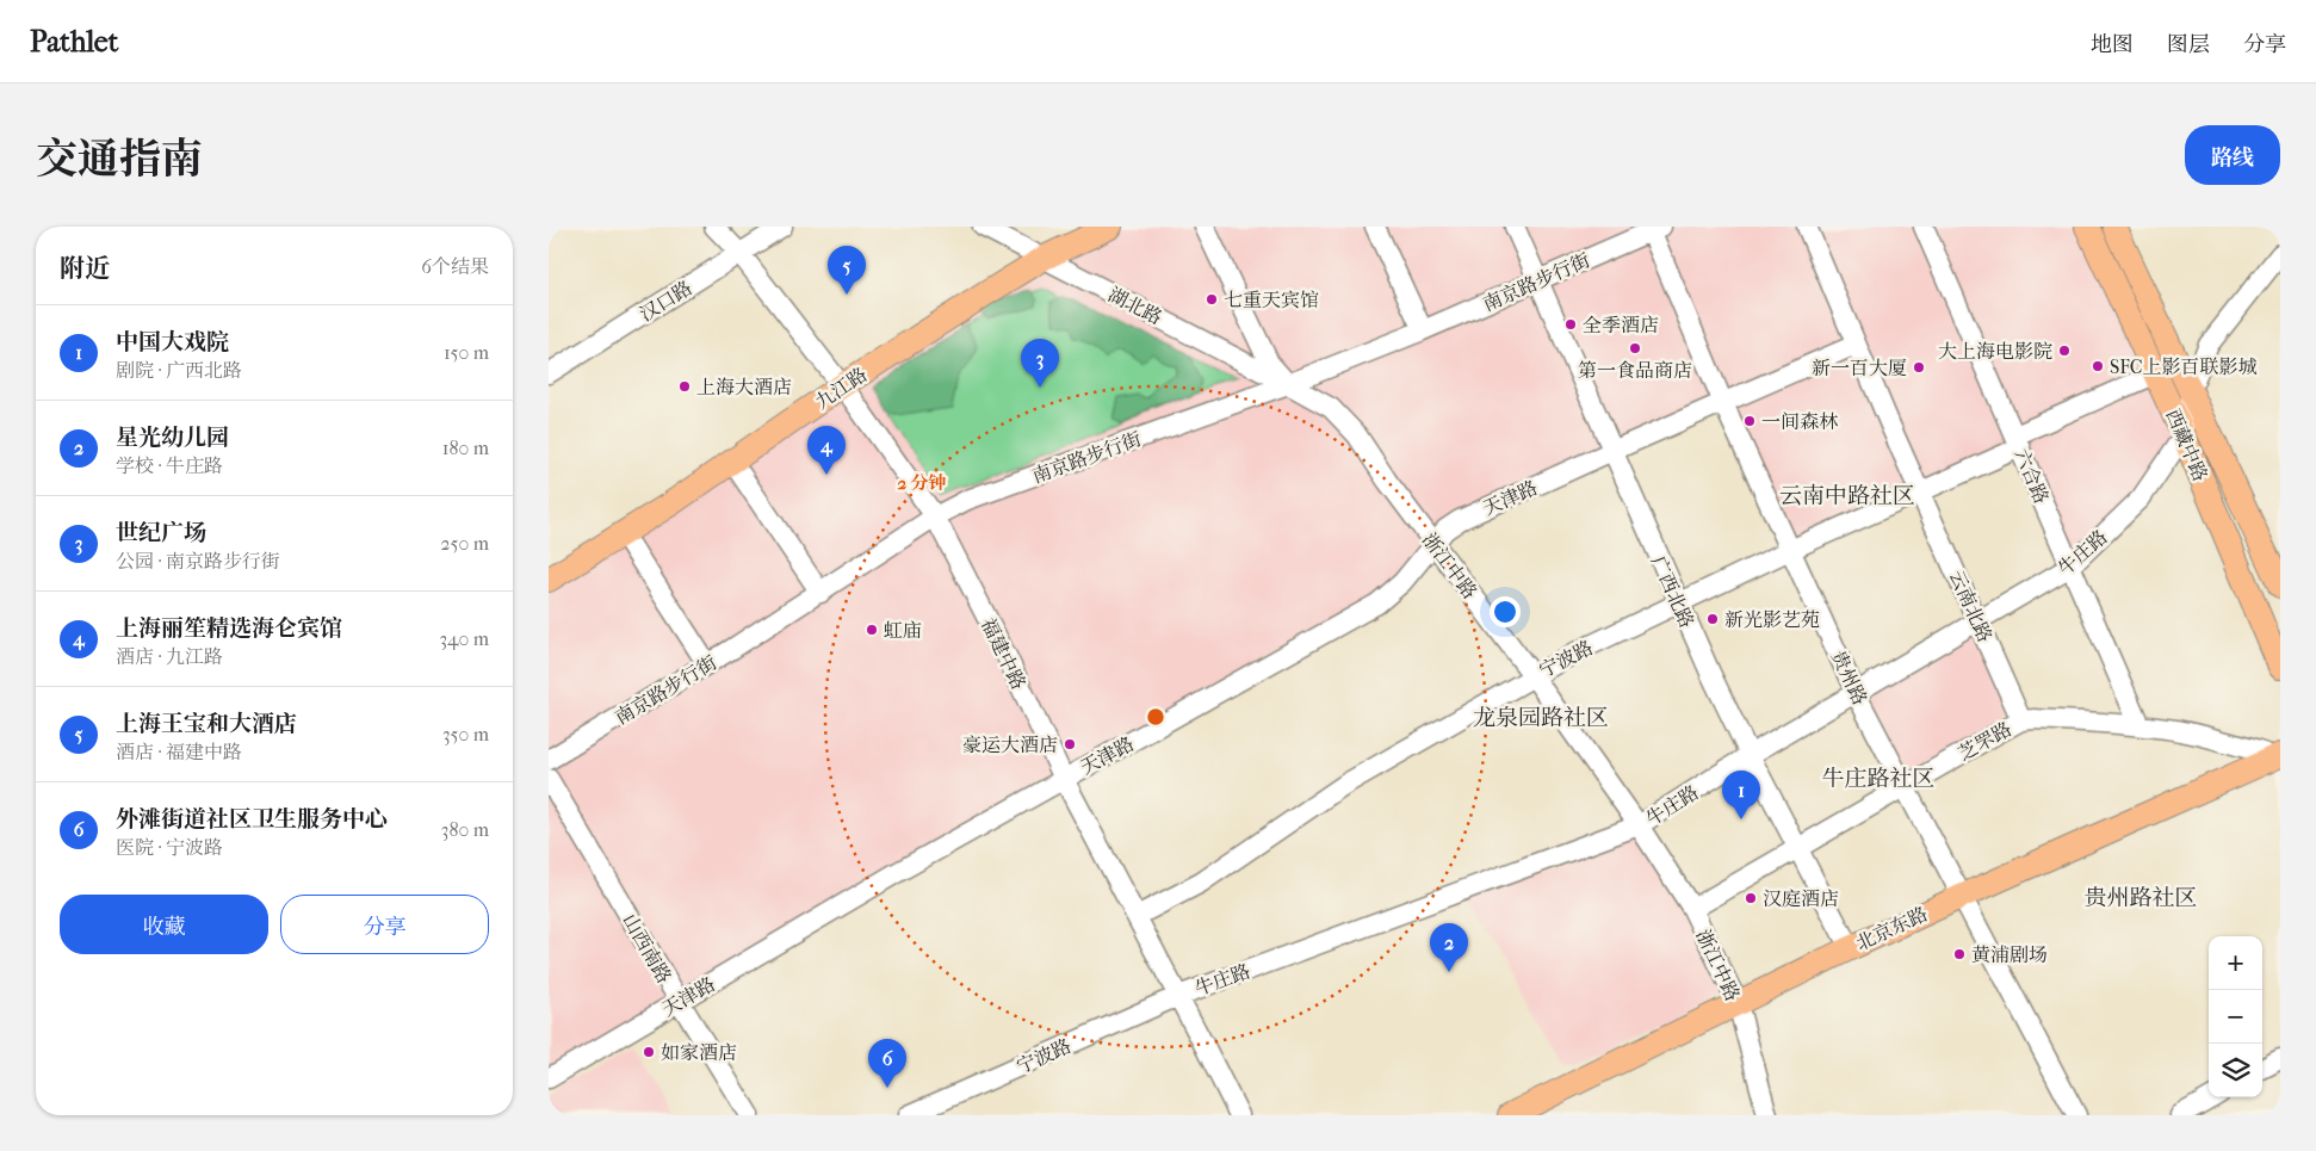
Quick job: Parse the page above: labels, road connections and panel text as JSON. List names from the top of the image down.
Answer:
{
  "streets": {
    "main road": ["九江路", "西藏中路", "北京东路"],
    "street": [
      "南京路步行街",
      "汉口路",
      "湖北路",
      "六合路",
      "天津路",
      "牛庄路",
      "浙江中路",
      "广西北路",
      "云南北路",
      "福建中路",
      "宁波路",
      "贵州路",
      "芝罘路",
      "山西南路"
    ]
  },
  "crossings": [
    ["南京路步行街", "湖北路"],
    ["南京路步行街", "浙江中路"],
    ["南京路步行街", "广西北路"],
    ["南京路步行街", "福建中路"],
    ["南京路步行街", "贵州路"],
    ["汉口路", "福建中路"],
    ["湖北路", "九江路"],
    ["湖北路", "浙江中路"],
    ["九江路", "福建中路"],
    ["西藏中路", "牛庄路"],
    ["西藏中路", "宁波路"],
    ["六合路", "牛庄路"],
    ["六合路", "宁波路"],
    ["六合路", "芝罘路"],
    ["天津路", "浙江中路"],
    ["天津路", "广西北路"],
    ["天津路", "云南北路"],
    ["天津路", "福建中路"],
    ["天津路", "贵州路"],
    ["天津路", "山西南路"],
    ["牛庄路", "浙江中路"],
    ["牛庄路", "广西北路"],
    ["牛庄路", "云南北路"],
    ["牛庄路", "福建中路"],
    ["牛庄路", "宁波路"],
    ["牛庄路", "贵州路"],
    ["浙江中路", "宁波路"],
    ["浙江中路", "芝罘路"],
    ["浙江中路", "北京东路"],
    ["广西北路", "宁波路"],
    ["广西北路", "芝罘路"],
    ["广西北路", "北京东路"],
    ["云南北路", "宁波路"],
    ["云南北路", "芝罘路"],
    ["福建中路", "宁波路"],
    ["宁波路", "贵州路"],
    ["贵州路", "芝罘路"],
    ["贵州路", "北京东路"],
    ["芝罘路", "北京东路"]
  ],
  "districts": [
    "云南中路社区",
    "龙泉园路社区",
    "牛庄路社区",
    "贵州路社区"
  ],
  "places": [
    "七重天宾馆",
    "全季酒店",
    "第一食品商店",
    "大上海电影院",
    "SFC上影百联影城",
    "新一百大厦",
    "上海大酒店",
    "一间森林",
    "新光影艺苑",
    "虹庙",
    "豪运大酒店",
    "汉庭酒店",
    "黄浦剧场",
    "如家酒店"
  ],
  "page": {
    "header": "Pathlet",
    "nav": ["地图", "图层", "分享"],
    "title": "交通指南",
    "buttons": [
      "路线",
      ["收藏", "分享"]
    ],
    "heading": ["附近", "6个结果"],
    "pins": [
      "5",
      "3",
      "4",
      "1",
      "2",
      "6"
    ],
    "list": [
      {
        "mark": "1",
        "name": "中国大戏院",
        "note": "剧院 · 广西北路",
        "value": "150 m"
      },
      {
        "mark": "2",
        "name": "星光幼儿园",
        "note": "学校 · 牛庄路",
        "value": "180 m"
      },
      {
        "mark": "3",
        "name": "世纪广场",
        "note": "公园 · 南京路步行街",
        "value": "250 m"
      },
      {
        "mark": "4",
        "name": "上海丽笙精选海仑宾馆",
        "note": "酒店 · 九江路",
        "value": "340 m"
      },
      {
        "mark": "5",
        "name": "上海王宝和大酒店",
        "note": "酒店 · 福建中路",
        "value": "350 m"
      },
      {
        "mark": "6",
        "name": "外滩街道社区卫生服务中心",
        "note": "医院 · 宁波路",
        "value": "380 m"
      }
    ],
    "map_buttons": ["+", "−"]
  },
  "rings": ["2 分钟"]
}
